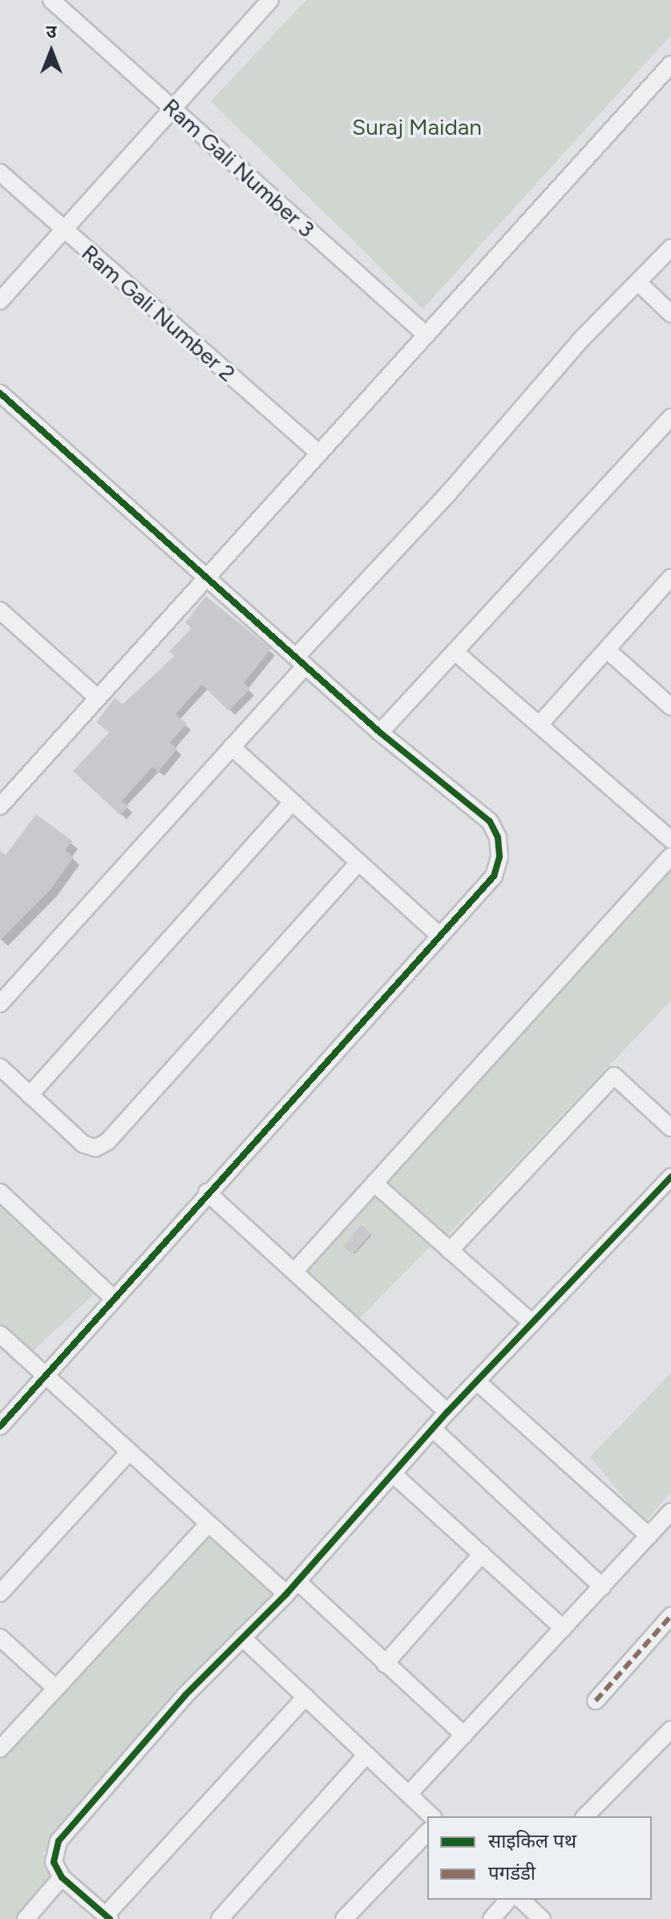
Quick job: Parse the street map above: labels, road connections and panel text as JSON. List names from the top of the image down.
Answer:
{
  "streets": {
    "street": ["Ram Gali Number 3", "Ram Gali Number 2"]
  },
  "parks": ["Suraj Maidan"],
  "legend": ["साइकिल पथ", "पगडंडी"],
  "north": "top"
}
